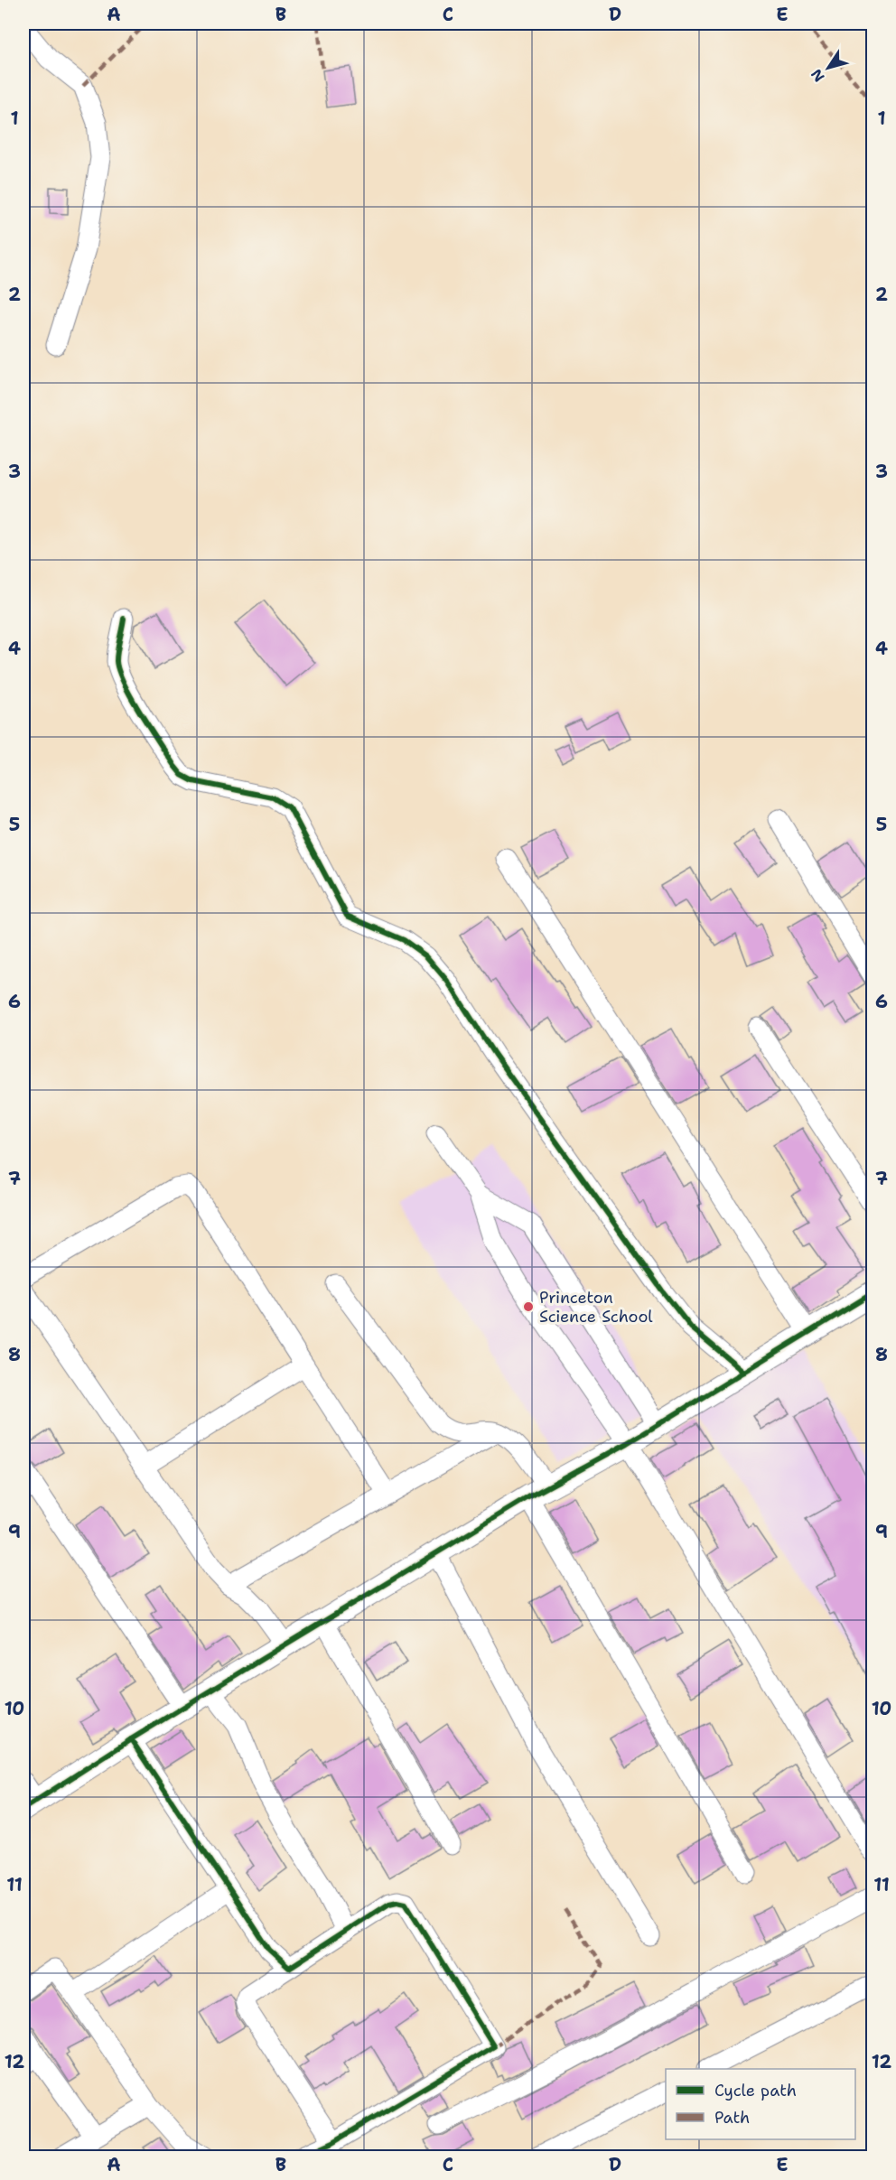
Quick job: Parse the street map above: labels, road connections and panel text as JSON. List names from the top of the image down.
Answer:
{
  "places": ["Princeton Science School"],
  "legend": ["Cycle path", "Path"],
  "north": "bottom left",
  "grid": {
    "columns": [
      "A",
      "B",
      "C",
      "D",
      "E"
    ],
    "rows": [
      "1",
      "2",
      "3",
      "4",
      "5",
      "6",
      "7",
      "8",
      "9",
      "10",
      "11",
      "12"
    ]
  }
}
